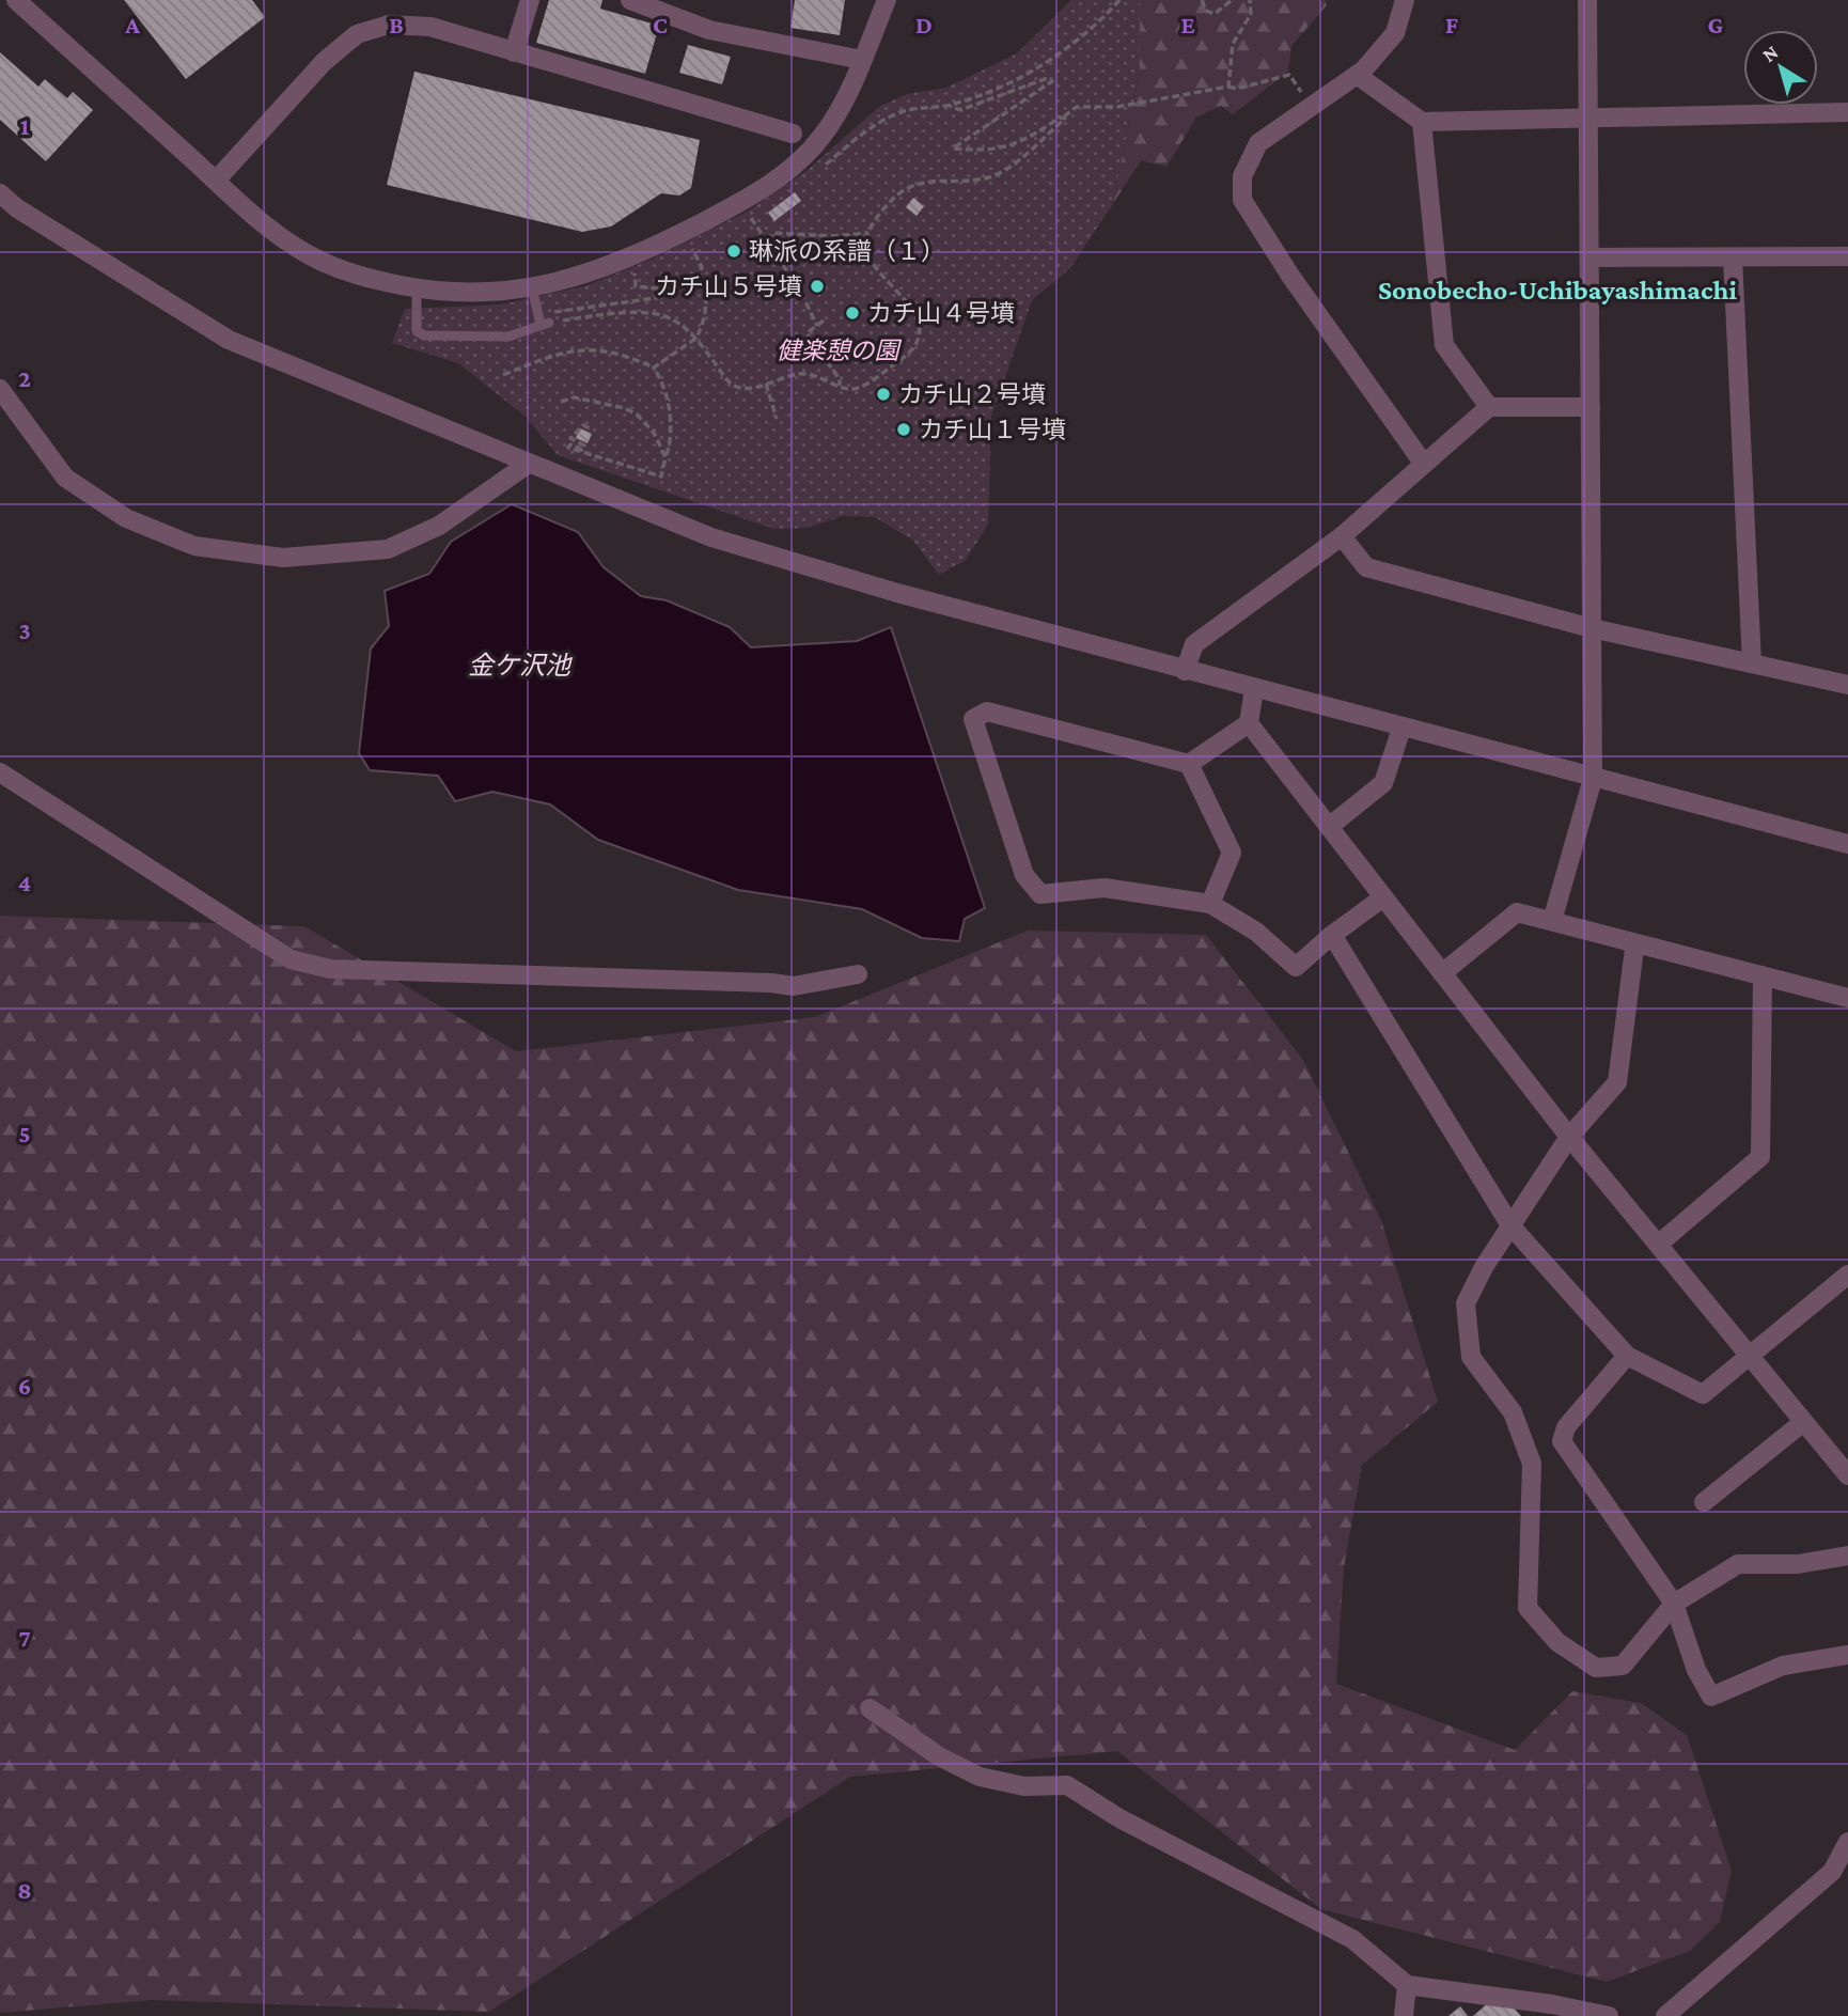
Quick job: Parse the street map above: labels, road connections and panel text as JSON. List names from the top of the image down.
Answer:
{
  "districts": ["Sonobecho-Uchibayashimachi"],
  "water": ["金ケ沢池"],
  "parks": ["健楽憩の園"],
  "places": [
    "琳派の系譜（１）",
    "カチ山５号墳",
    "カチ山４号墳",
    "カチ山２号墳",
    "カチ山１号墳"
  ],
  "north": "top left",
  "grid": {
    "columns": [
      "A",
      "B",
      "C",
      "D",
      "E",
      "F",
      "G"
    ],
    "rows": [
      "1",
      "2",
      "3",
      "4",
      "5",
      "6",
      "7",
      "8"
    ]
  }
}
